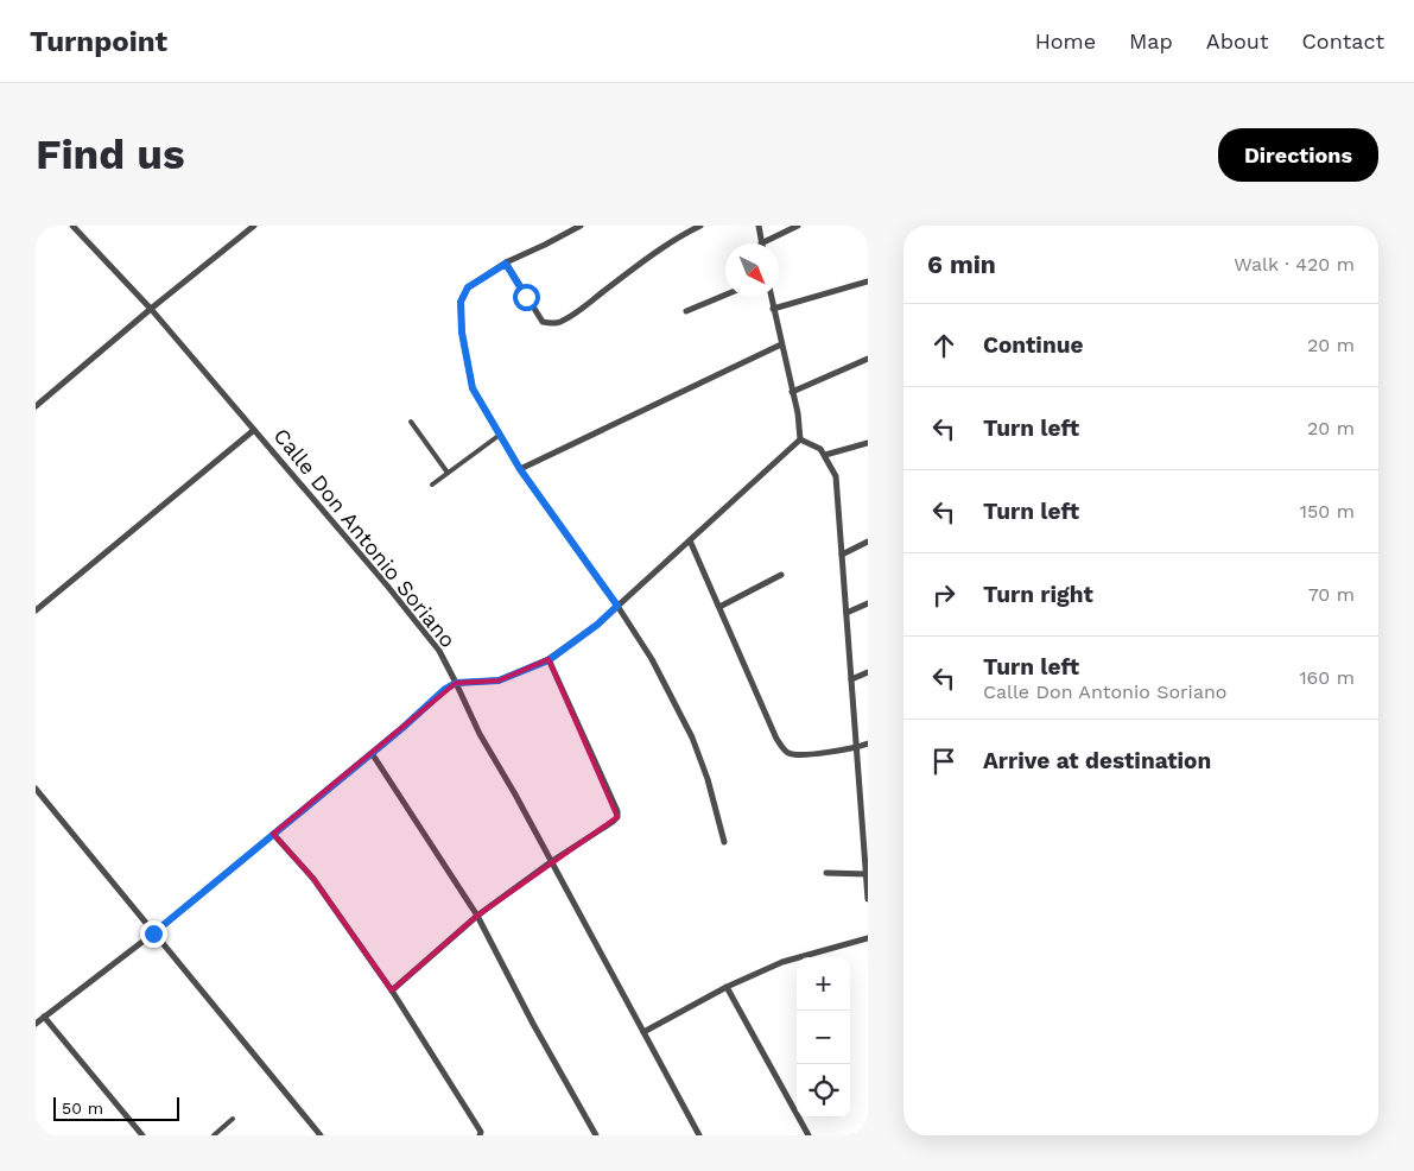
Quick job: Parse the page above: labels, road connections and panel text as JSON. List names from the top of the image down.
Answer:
{
  "streets": {
    "street": ["Calle Don Antonio Soriano"]
  },
  "scale_bar": "50 m",
  "north": "bottom right",
  "page": {
    "header": "Turnpoint",
    "nav": [
      "Home",
      "Map",
      "About",
      "Contact"
    ],
    "buttons": "Directions",
    "title": "Find us",
    "heading": ["6 min", "Walk · 420 m"],
    "list": [
      ["Continue", "20 m"],
      ["Turn left", "20 m"],
      ["Turn left", "150 m"],
      ["Turn right", "70 m"],
      ["Turn left", "Calle Don Antonio Soriano", "160 m"],
      "Arrive at destination"
    ],
    "map_buttons": ["+", "−"],
    "scale": "50 m"
  }
}
